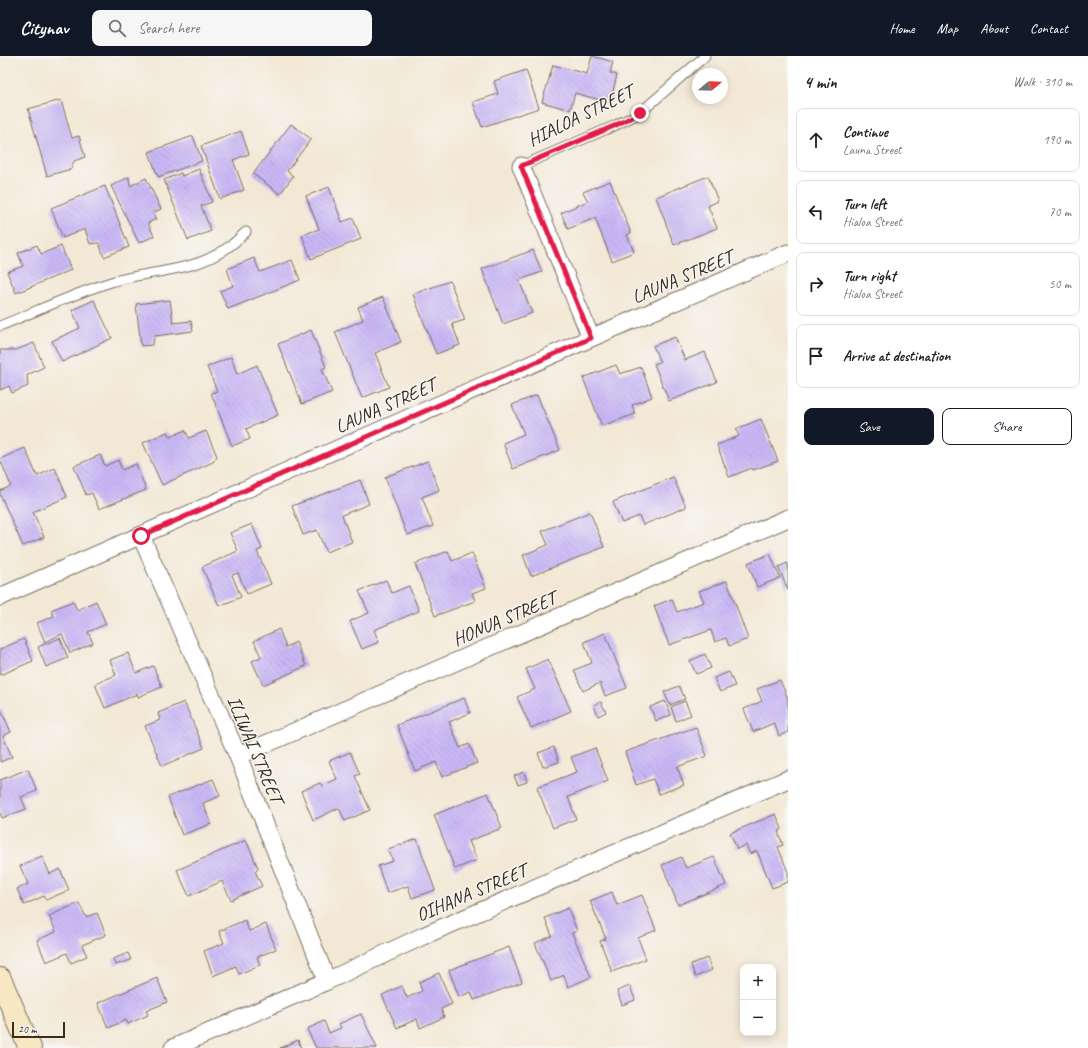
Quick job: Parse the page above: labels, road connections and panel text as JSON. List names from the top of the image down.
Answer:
{
  "streets": {
    "street": [
      "HIALOA STREET",
      "LAUNA STREET",
      "HONUA STREET",
      "ILIWAI STREET",
      "OIHANA STREET"
    ]
  },
  "crossings": [
    ["HIALOA STREET", "LAUNA STREET"],
    ["LAUNA STREET", "ILIWAI STREET"],
    ["HONUA STREET", "ILIWAI STREET"],
    ["ILIWAI STREET", "OIHANA STREET"]
  ],
  "scale_bar": "20 m",
  "north": "right",
  "page": {
    "header": "Citynav",
    "search": "Search here",
    "nav": [
      "Home",
      "Map",
      "About",
      "Contact"
    ],
    "heading": ["4 min", "Walk · 310 m"],
    "list": [
      ["Continue", "Launa Street", "190 m"],
      ["Turn left", "Hialoa Street", "70 m"],
      ["Turn right", "Hialoa Street", "50 m"],
      "Arrive at destination"
    ],
    "buttons": ["Save", "Share"],
    "map_buttons": ["+", "−"],
    "scale": "20 m"
  }
}
